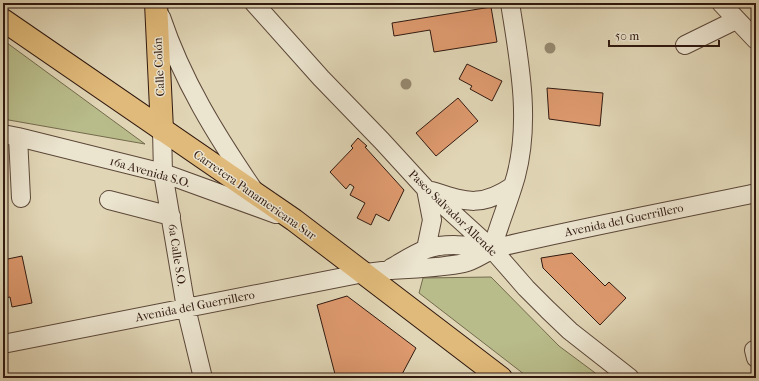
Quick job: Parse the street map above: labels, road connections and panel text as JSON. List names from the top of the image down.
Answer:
{
  "streets": {
    "main road": ["Calle Colón", "Carretera Panamericana Sur"],
    "street": [
      "16a Avenida S.O.",
      "Paseo Salvador Allende",
      "Avenida del Guerrillero",
      "6a Calle S.O."
    ]
  },
  "crossings": [
    ["Calle Colón", "Carretera Panamericana Sur"],
    ["Calle Colón", "6a Calle S.O."],
    ["16a Avenida S.O.", "Carretera Panamericana Sur"],
    ["16a Avenida S.O.", "6a Calle S.O."],
    ["Carretera Panamericana Sur", "Avenida del Guerrillero"],
    ["Carretera Panamericana Sur", "6a Calle S.O."],
    ["Paseo Salvador Allende", "Avenida del Guerrillero"],
    ["Avenida del Guerrillero", "6a Calle S.O."]
  ],
  "scale_bar": "50 m"
}
